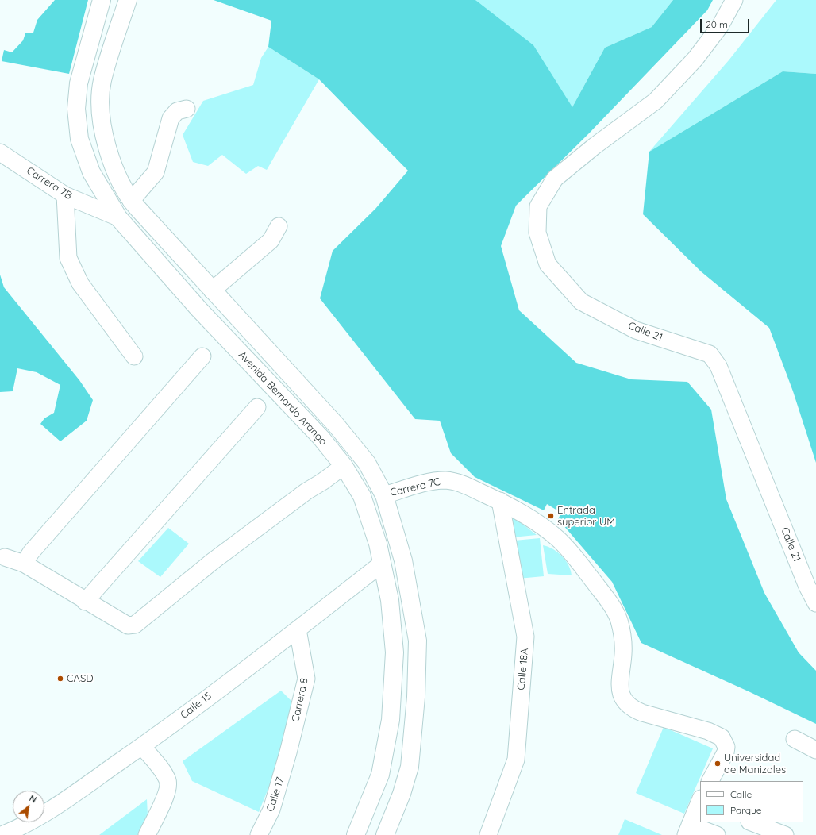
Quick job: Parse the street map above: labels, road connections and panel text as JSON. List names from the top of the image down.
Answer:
{
  "streets": {
    "main road": ["Avenida Bernardo Arango"],
    "street": [
      "Carrera 7B",
      "Calle 21",
      "Carrera 7C",
      "Calle 18A",
      "Carrera 8",
      "Calle 15",
      "Calle 17"
    ]
  },
  "crossings": [
    ["Carrera 7B", "Avenida Bernardo Arango"],
    ["Avenida Bernardo Arango", "Carrera 7C"],
    ["Avenida Bernardo Arango", "Calle 15"],
    ["Carrera 7C", "Calle 18A"],
    ["Carrera 8", "Calle 15"],
    ["Carrera 8", "Calle 17"]
  ],
  "places": ["Entrada superior UM", "CASD", "Universidad de Manizales"],
  "legend": ["Calle", "Parque"],
  "scale_bar": "20 m",
  "north": "top right"
}
